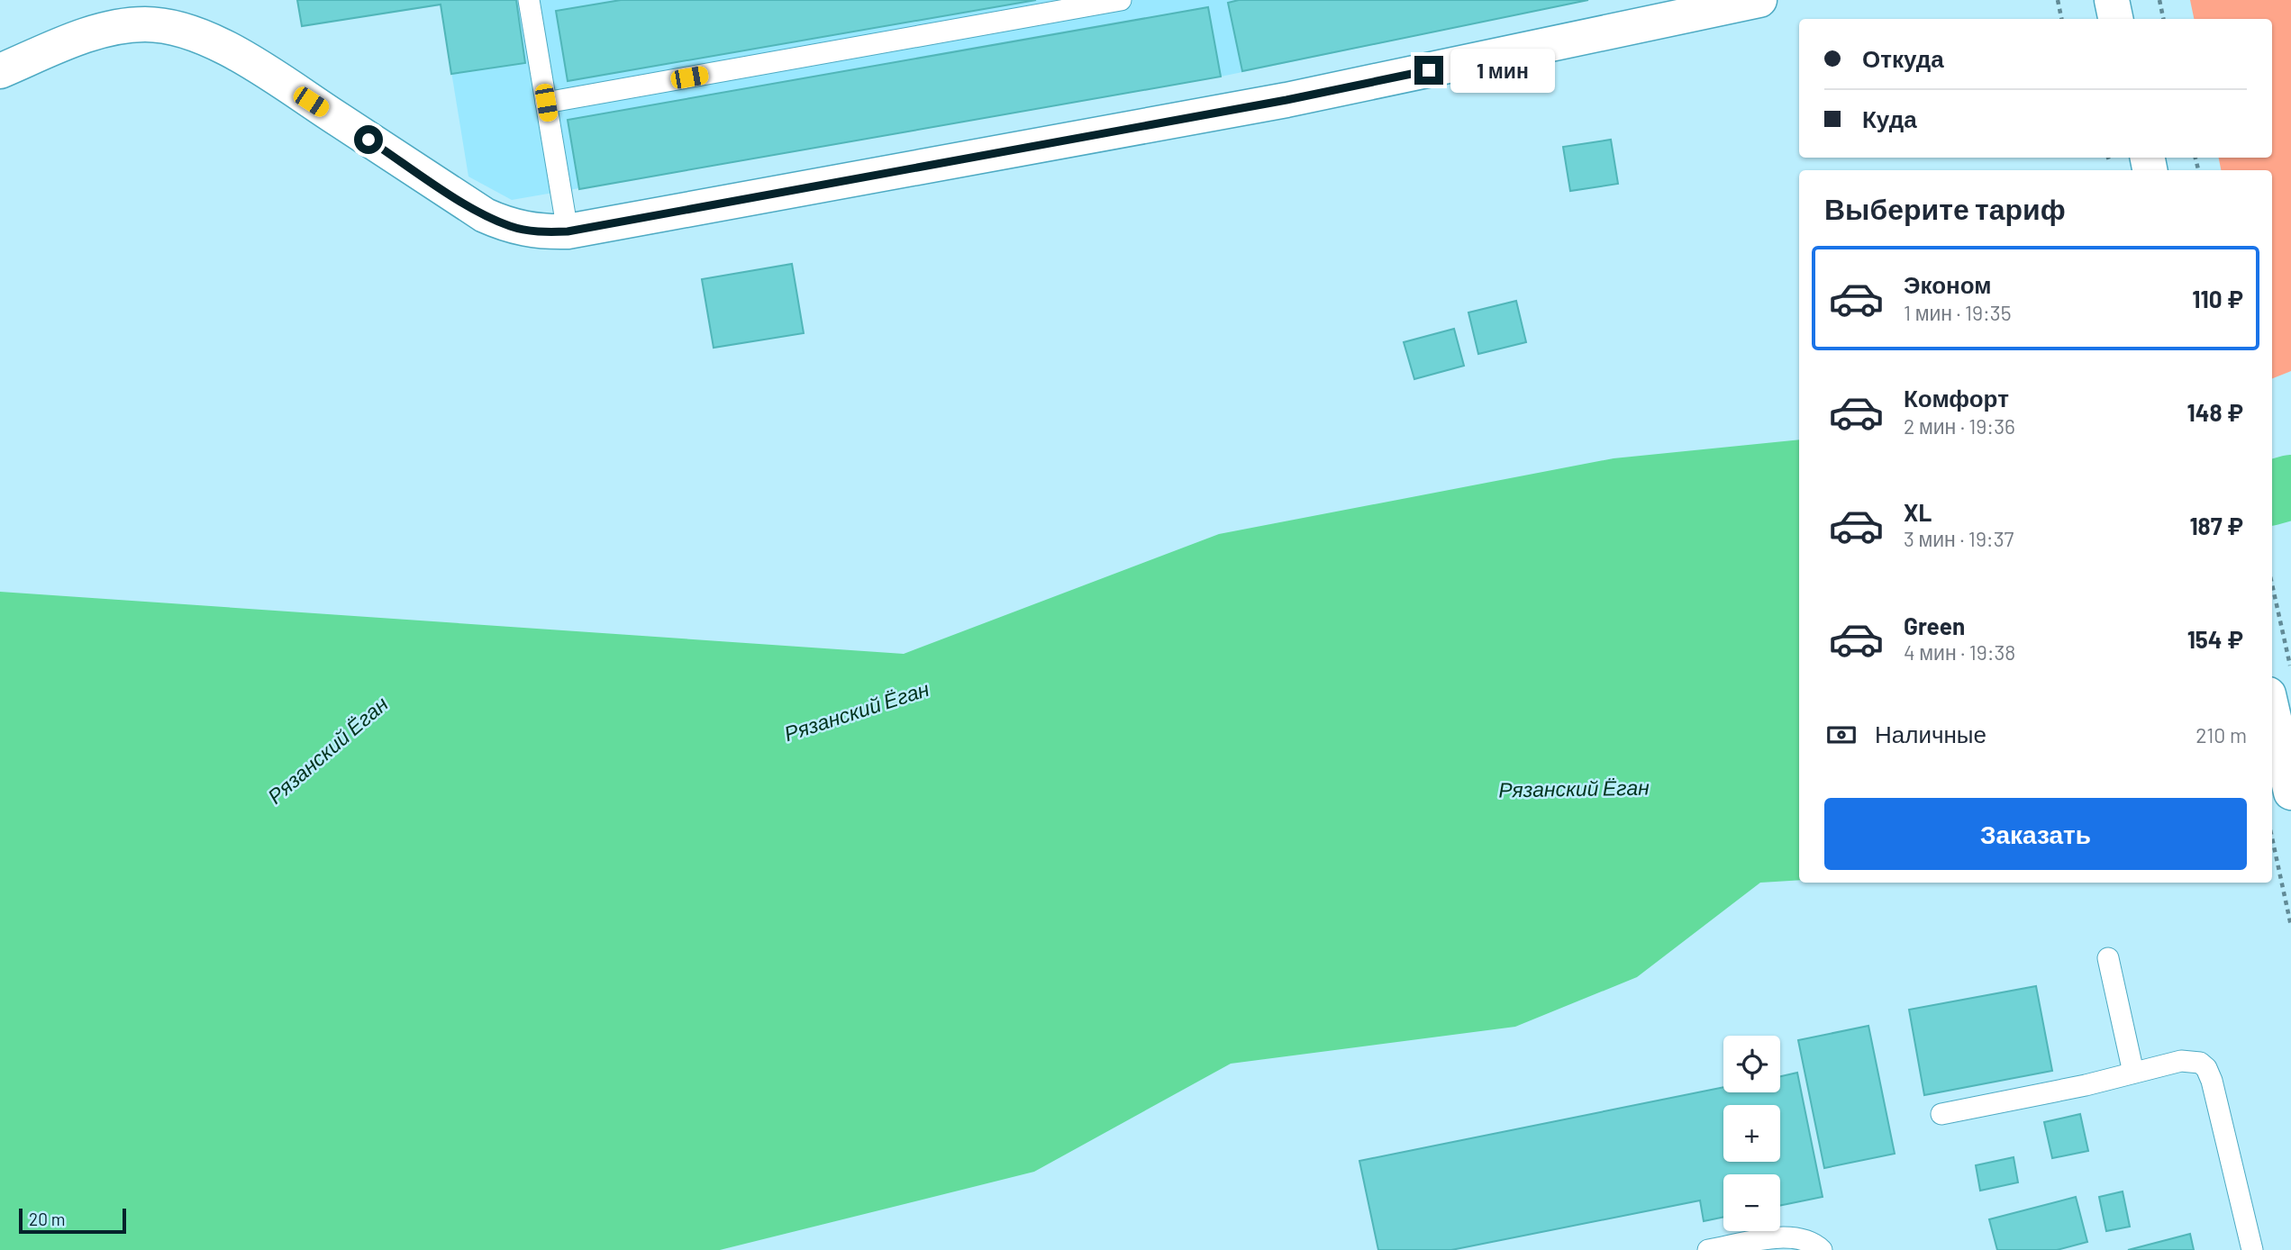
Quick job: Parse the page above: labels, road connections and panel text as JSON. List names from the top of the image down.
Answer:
{
  "water": ["Рязанский Ёган"],
  "scale_bar": "20 m",
  "page": {
    "banner": ["Откуда", "Куда"],
    "bubble": "1 мин",
    "heading": "Выберите тариф",
    "list": [
      {
        "name": "Эконом",
        "note": "1 мин · 19:35",
        "value": "110 ₽"
      },
      {
        "name": "Комфорт",
        "note": "2 мин · 19:36",
        "value": "148 ₽"
      },
      {
        "name": "XL",
        "note": "3 мин · 19:37",
        "value": "187 ₽"
      },
      {
        "name": "Green",
        "note": "4 мин · 19:38",
        "value": "154 ₽"
      }
    ],
    "pay": ["Наличные", "210 m"],
    "buttons": "Заказать",
    "map_buttons": ["+", "−"],
    "scale": "20 m"
  }
}
